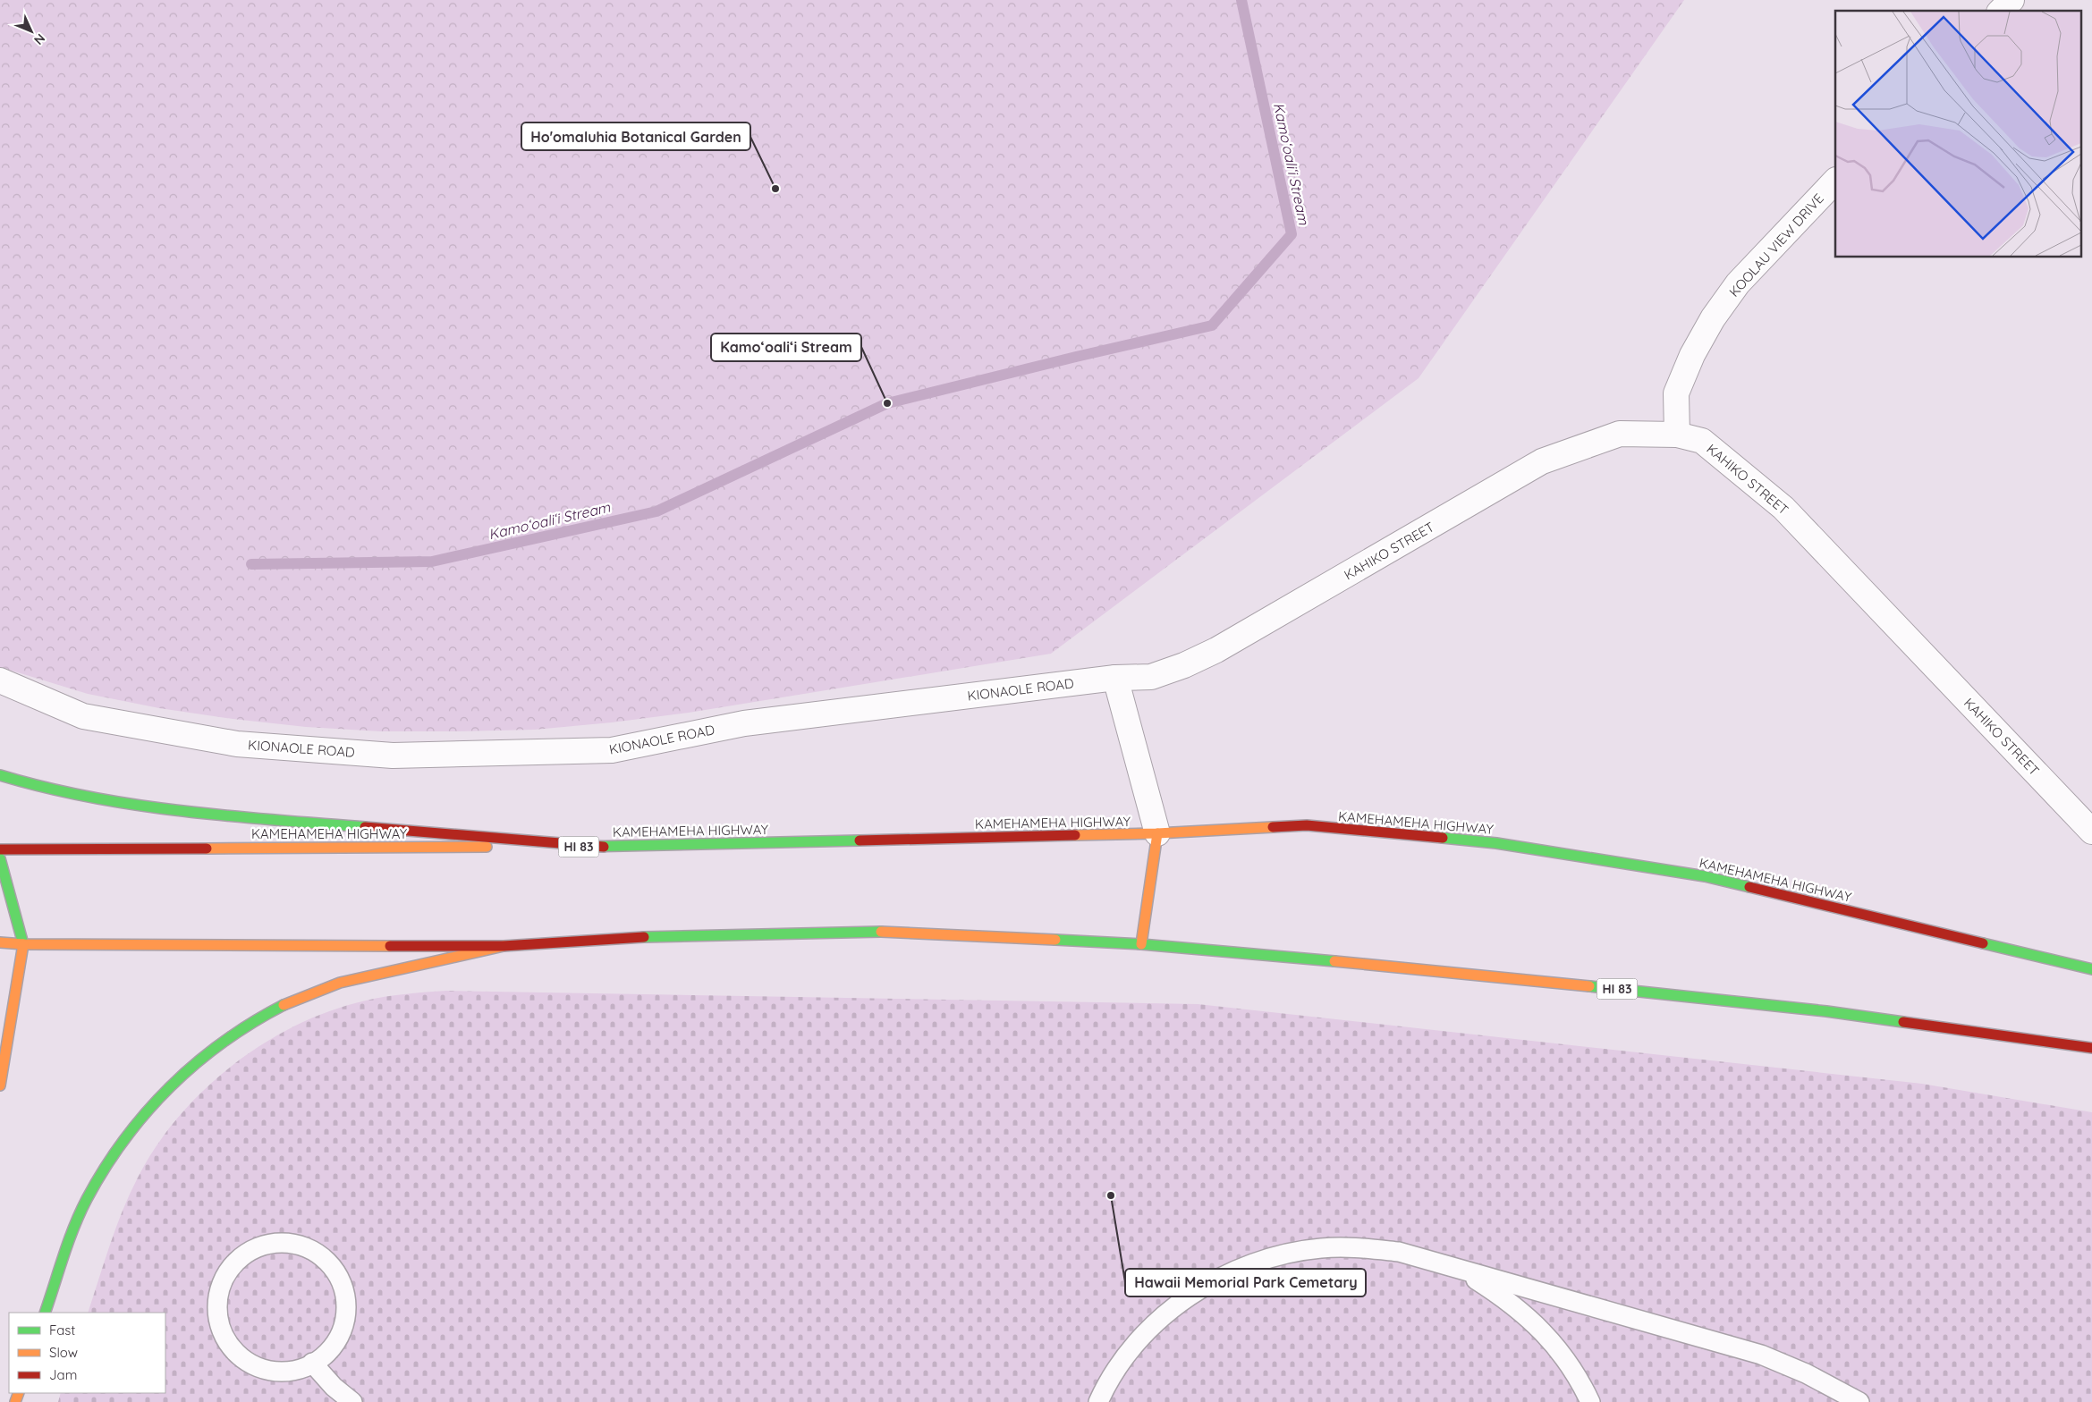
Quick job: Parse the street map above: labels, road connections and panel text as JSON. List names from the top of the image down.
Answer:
{
  "streets": {
    "main road": ["KAMEHAMEHA HIGHWAY", "HI 83"],
    "street": ["KOOLAU VIEW DRIVE", "KAHIKO STREET", "KIONAOLE ROAD"]
  },
  "crossings": [
    ["KOOLAU VIEW DRIVE", "KAHIKO STREET"],
    ["KAHIKO STREET", "KIONAOLE ROAD"]
  ],
  "water": ["Kamoʻoaliʻi Stream"],
  "places": ["Ho'omaluhia Botanical Garden", "Kamoʻoaliʻi Stream", "Hawaii Memorial Park Cemetary"],
  "legend": ["Fast", "Slow", "Jam"],
  "north": "bottom right"
}
